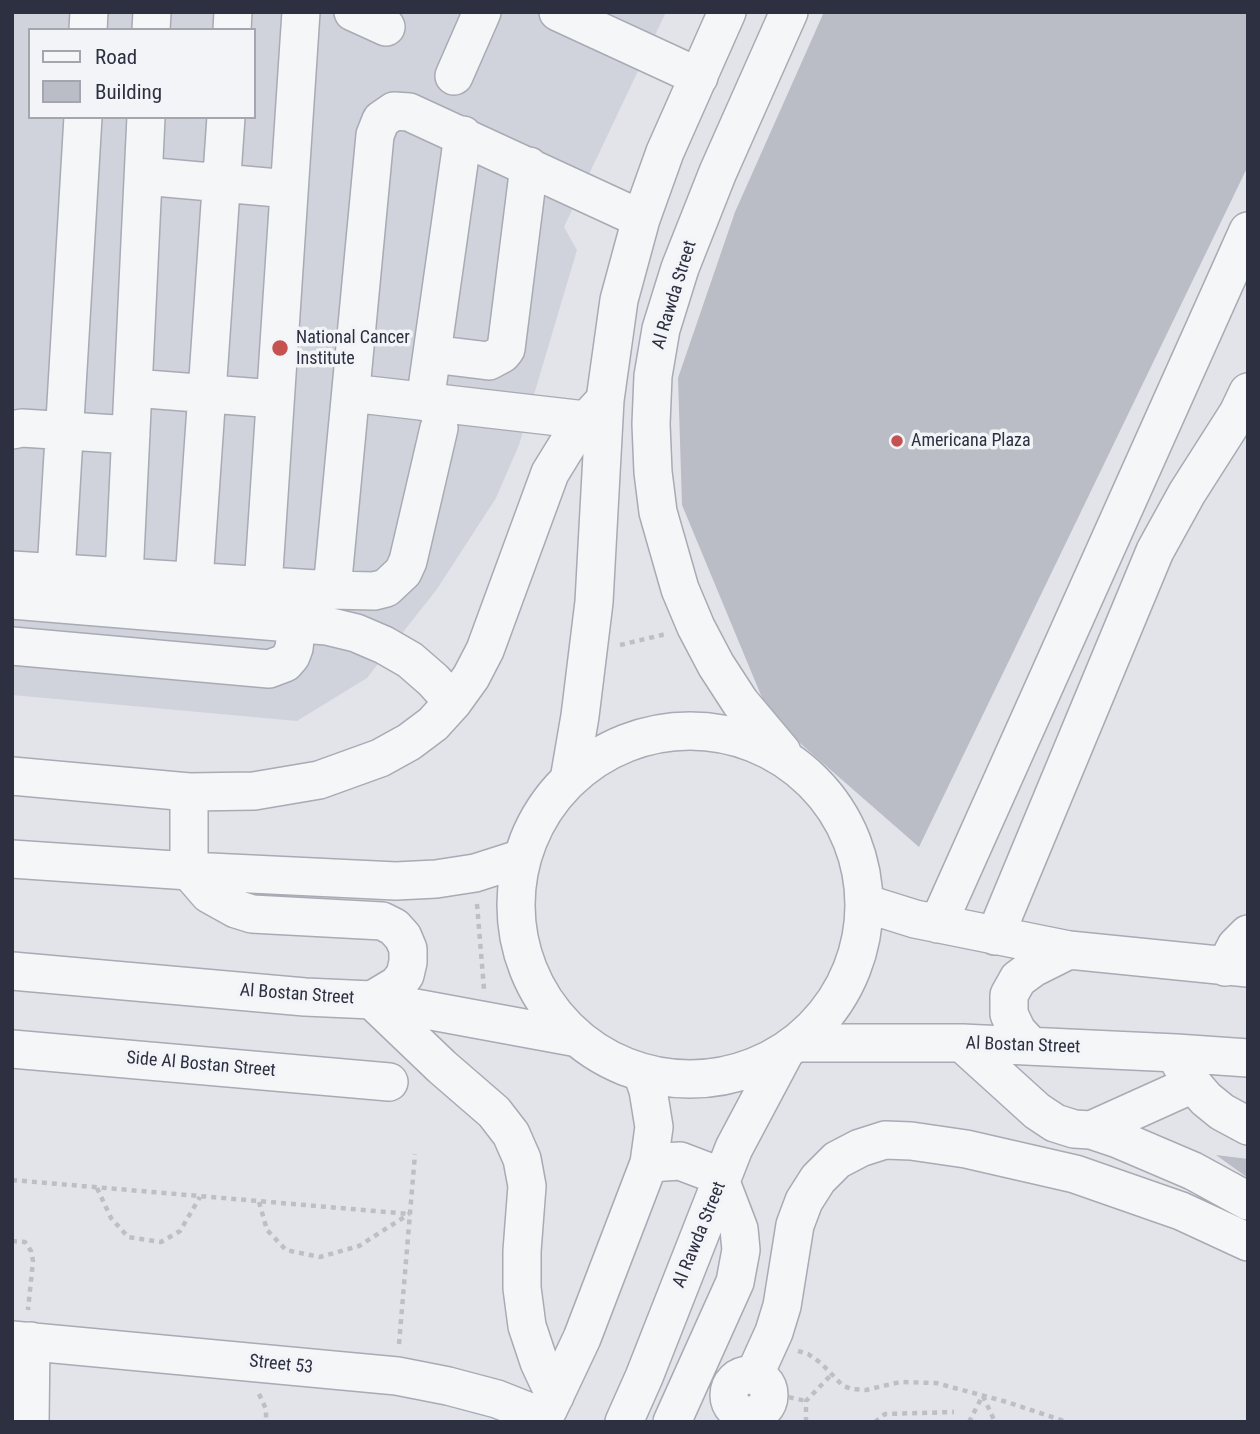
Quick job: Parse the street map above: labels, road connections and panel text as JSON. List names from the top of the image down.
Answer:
{
  "streets": {
    "street": [
      "Al Rawda Street",
      "Al Bostan Street",
      "Side Al Bostan Street",
      "Street 53"
    ]
  },
  "crossings": [
    ["Al Rawda Street", "Al Bostan Street"]
  ],
  "places": ["National Cancer Institute", "Americana Plaza"],
  "legend": ["Road", "Building"]
}
